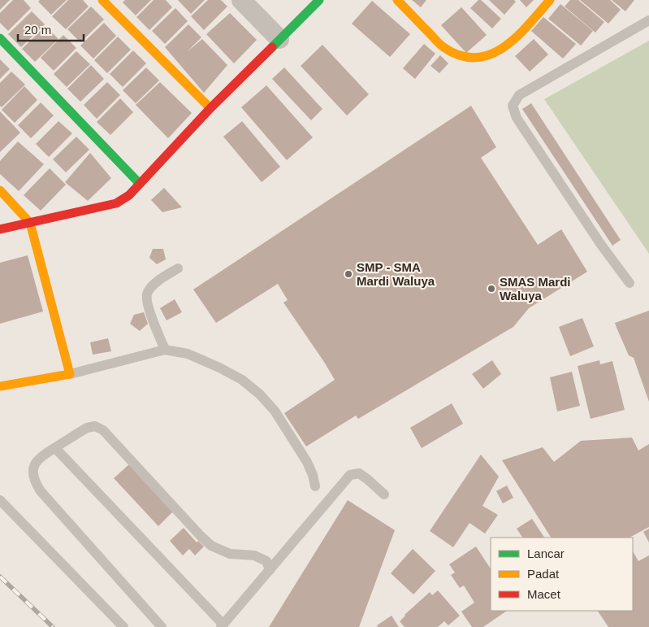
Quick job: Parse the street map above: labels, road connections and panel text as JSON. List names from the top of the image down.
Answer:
{
  "places": ["SMP - SMA Mardi Waluya", "SMAS Mardi Waluya"],
  "legend": ["Lancar", "Padat", "Macet"],
  "scale_bar": "20 m"
}
